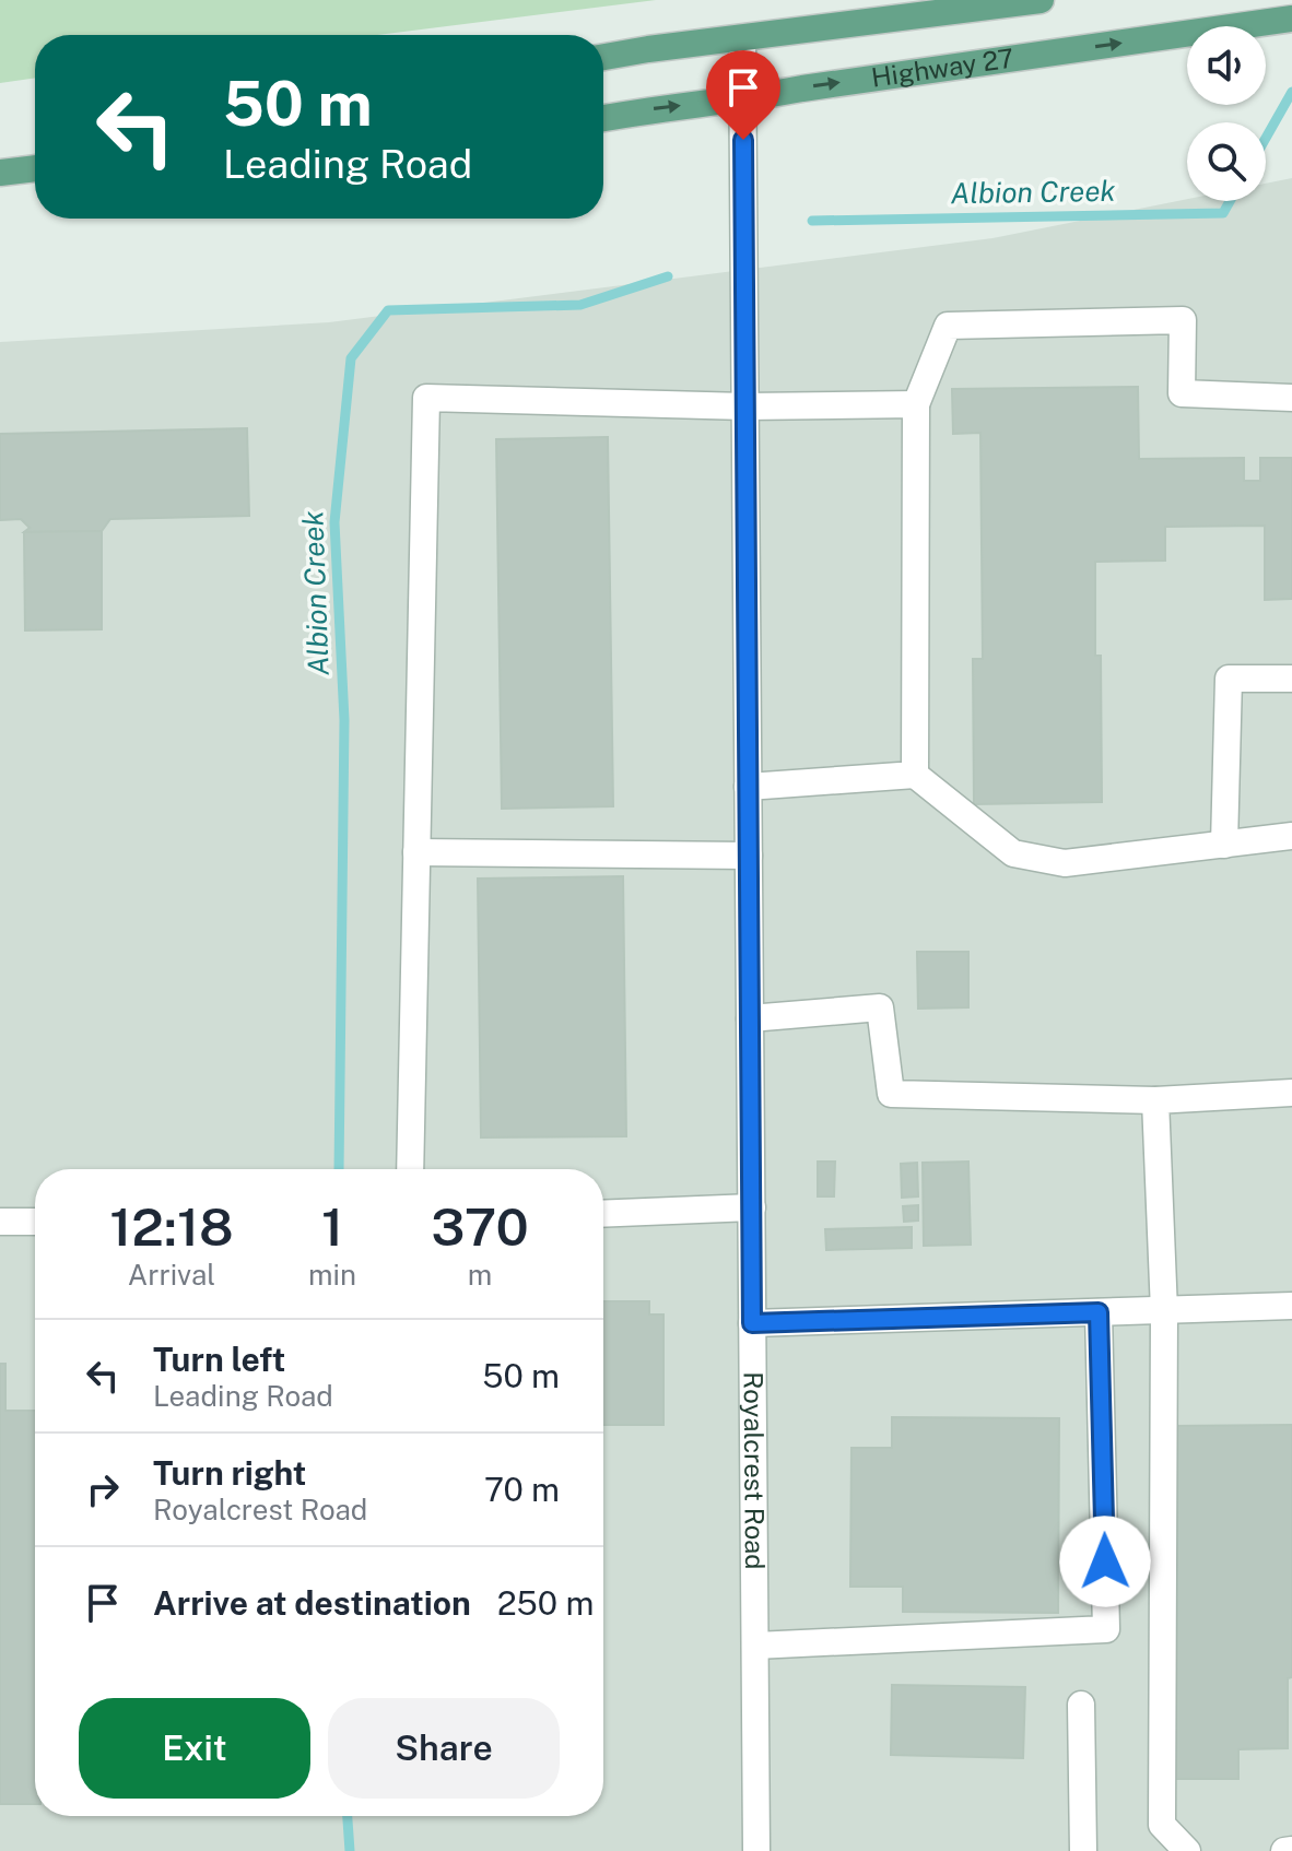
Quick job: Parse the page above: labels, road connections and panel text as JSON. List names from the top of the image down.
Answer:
{
  "streets": {
    "main road": ["Highway 27"],
    "street": ["Royalcrest Road"]
  },
  "crossings": [
    ["Highway 27", "Royalcrest Road"]
  ],
  "water": ["Albion Creek"],
  "page": {
    "turn": ["50 m", "Leading Road"],
    "eta": [
      "12:18",
      "Arrival",
      "1",
      "min",
      "370",
      "m"
    ],
    "list": [
      {
        "name": "Turn left",
        "note": "Leading Road",
        "value": "50 m"
      },
      {
        "name": "Turn right",
        "note": "Royalcrest Road",
        "value": "70 m"
      },
      {
        "name": "Arrive at destination",
        "value": "250 m"
      }
    ],
    "buttons": ["Exit", "Share"]
  }
}
